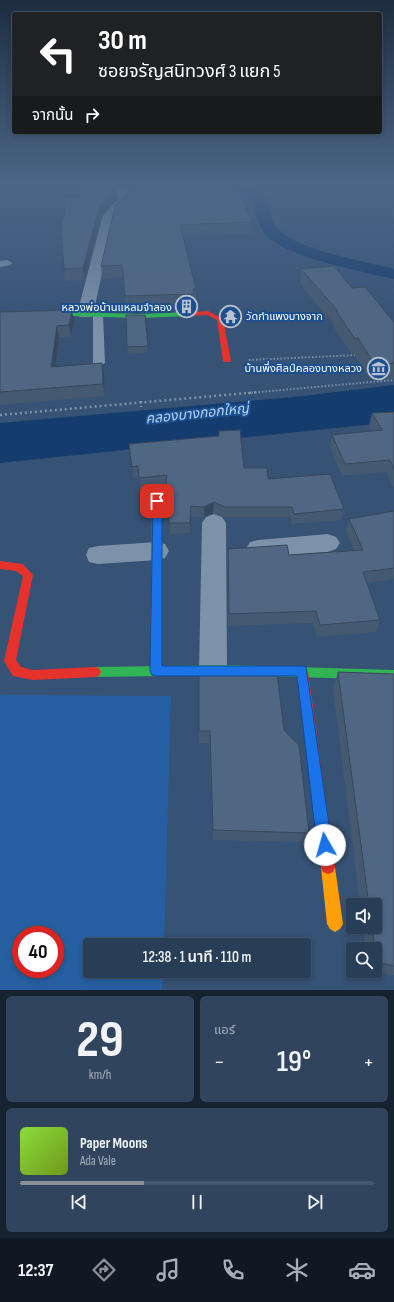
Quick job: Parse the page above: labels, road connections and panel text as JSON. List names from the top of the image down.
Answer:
{
  "water": ["คลองบางกอกใหญ่"],
  "places": {
    "building": ["หลวงพ่อบ้านแหลมจำลอง"],
    "temple": ["วัดกำแพงบางจาก"],
    "museum": ["บ้านพึ่งศิลป์คลองบางหลวง"]
  },
  "page": {
    "turn": ["30 m", "ซอยจรัญสนิทวงศ์ 3 แยก 5"],
    "then": "จากนั้น",
    "limit": "40",
    "trip": "12:38 · 1 นาที · 110 m",
    "tile": [
      ["29", "km/h"],
      "แอร์"
    ],
    "heat": ["−", "19°", "+"],
    "song": ["Paper Moons", "Ada Vale"],
    "tabs": "12:37"
  }
}
